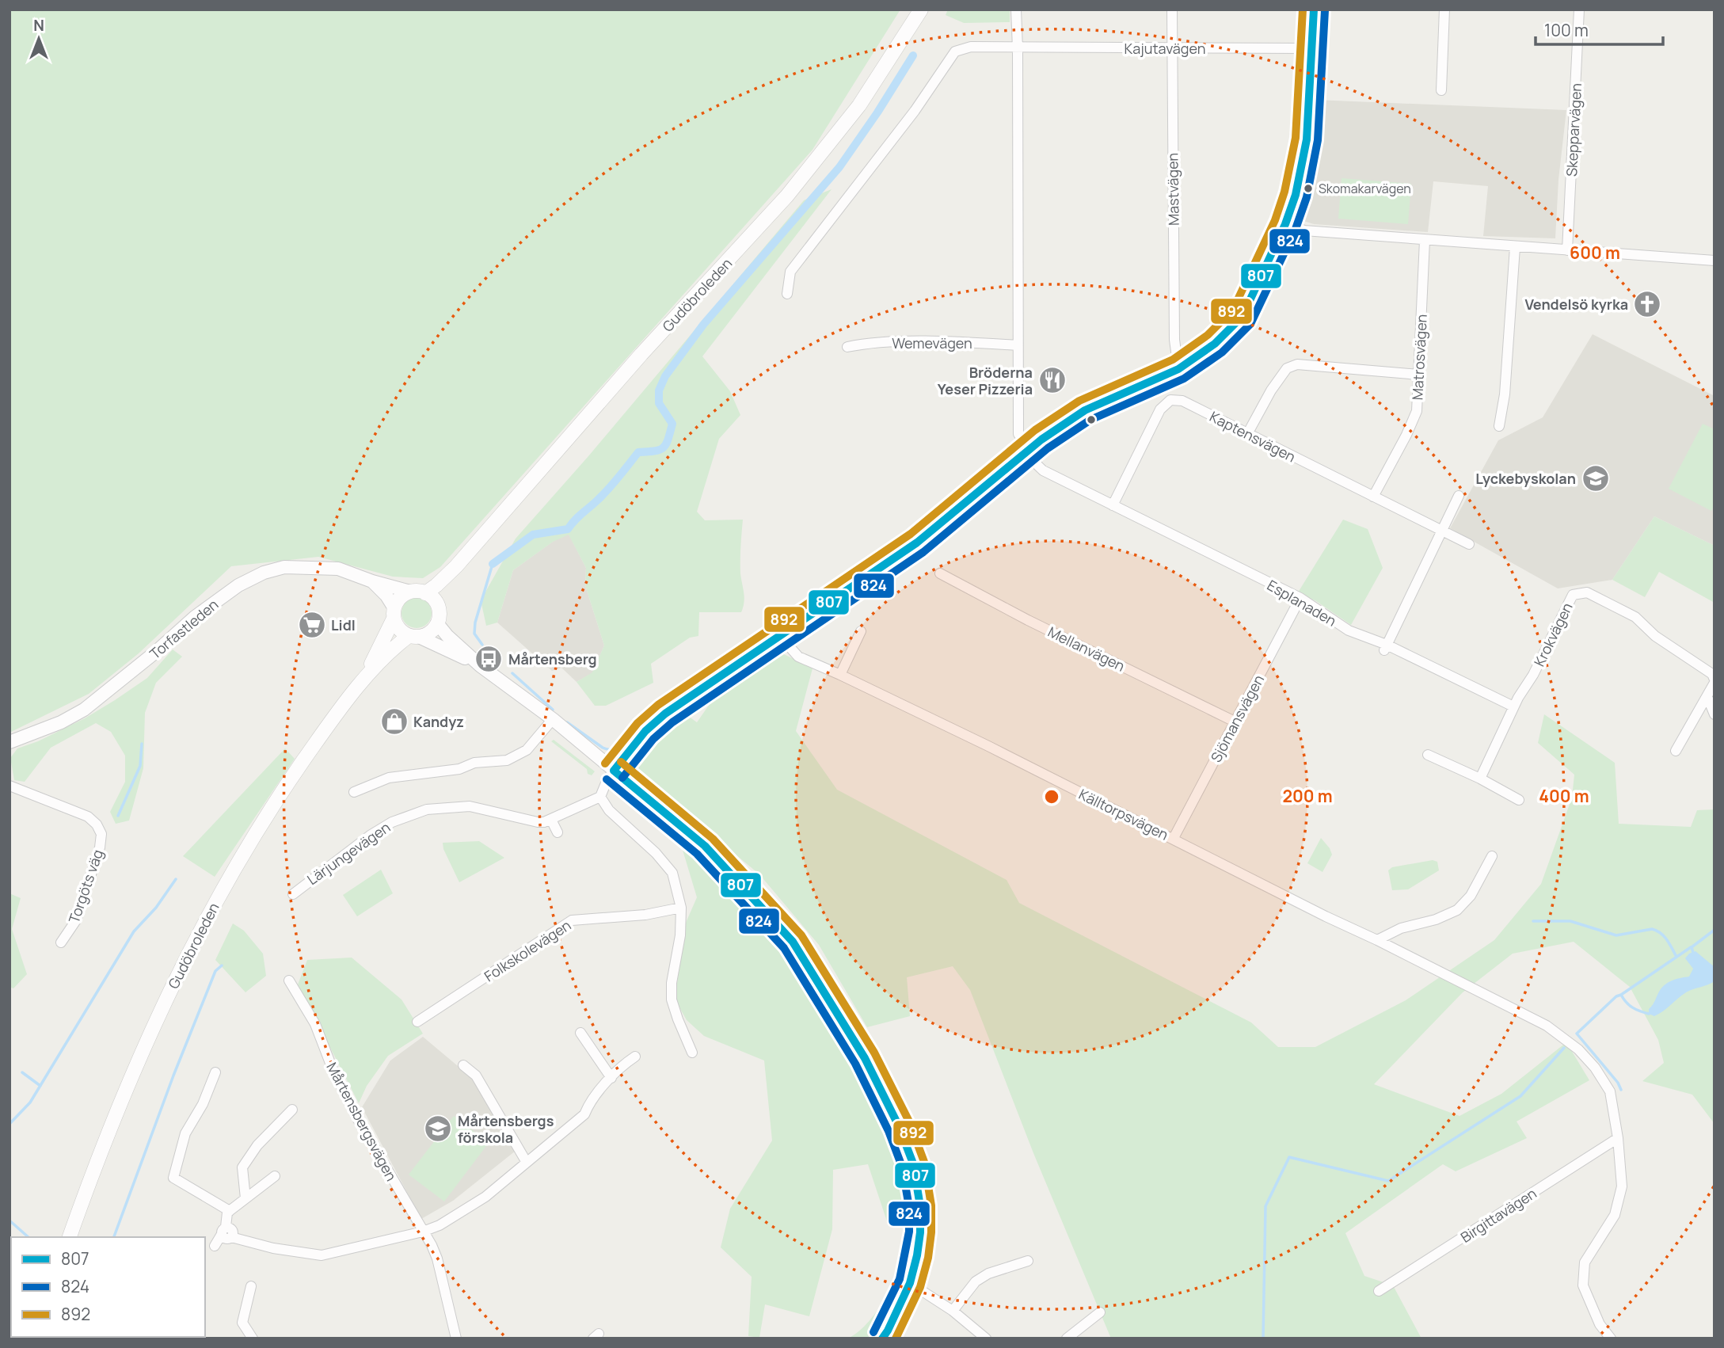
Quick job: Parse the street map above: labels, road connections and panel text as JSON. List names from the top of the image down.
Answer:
{
  "streets": {
    "main road": ["Gudöbroleden"],
    "street": [
      "Kajutavägen",
      "Skepparvägen",
      "Mastvägen",
      "Wemevägen",
      "Matrosvägen",
      "Kaptensvägen",
      "Esplanaden",
      "Torfastleden",
      "Krokvägen",
      "Mellanvägen",
      "Sjömansvägen",
      "Källtorpsvägen",
      "Lärjungevägen",
      "Torgöts väg",
      "Folkskolevägen",
      "Mårtensbergsvägen",
      "Birgittavägen"
    ]
  },
  "crossings": [
    ["Kajutavägen", "Mastvägen"],
    ["Kajutavägen", "Esplanaden"],
    ["Gudöbroleden", "Torfastleden"],
    ["Wemevägen", "Esplanaden"],
    ["Matrosvägen", "Kaptensvägen"],
    ["Kaptensvägen", "Esplanaden"],
    ["Esplanaden", "Krokvägen"],
    ["Esplanaden", "Sjömansvägen"],
    ["Mellanvägen", "Sjömansvägen"],
    ["Sjömansvägen", "Källtorpsvägen"],
    ["Källtorpsvägen", "Birgittavägen"]
  ],
  "places": {
    "other": ["Skomakarvägen"],
    "church": ["Vendelsö kyrka"],
    "restaurant": ["Bröderna Yeser Pizzeria"],
    "school or university": ["Lyckebyskolan", "Mårtensbergs förskola"],
    "supermarket": ["Lidl"],
    "bus stop": ["Mårtensberg"],
    "shop": ["Kandyz"]
  },
  "lines": ["transit line 807", "transit line 892", "transit line 824"],
  "legend": ["807", "824", "892"],
  "scale_bar": "100 m",
  "north": "top",
  "rings": ["600 m", "200 m", "400 m"]
}
